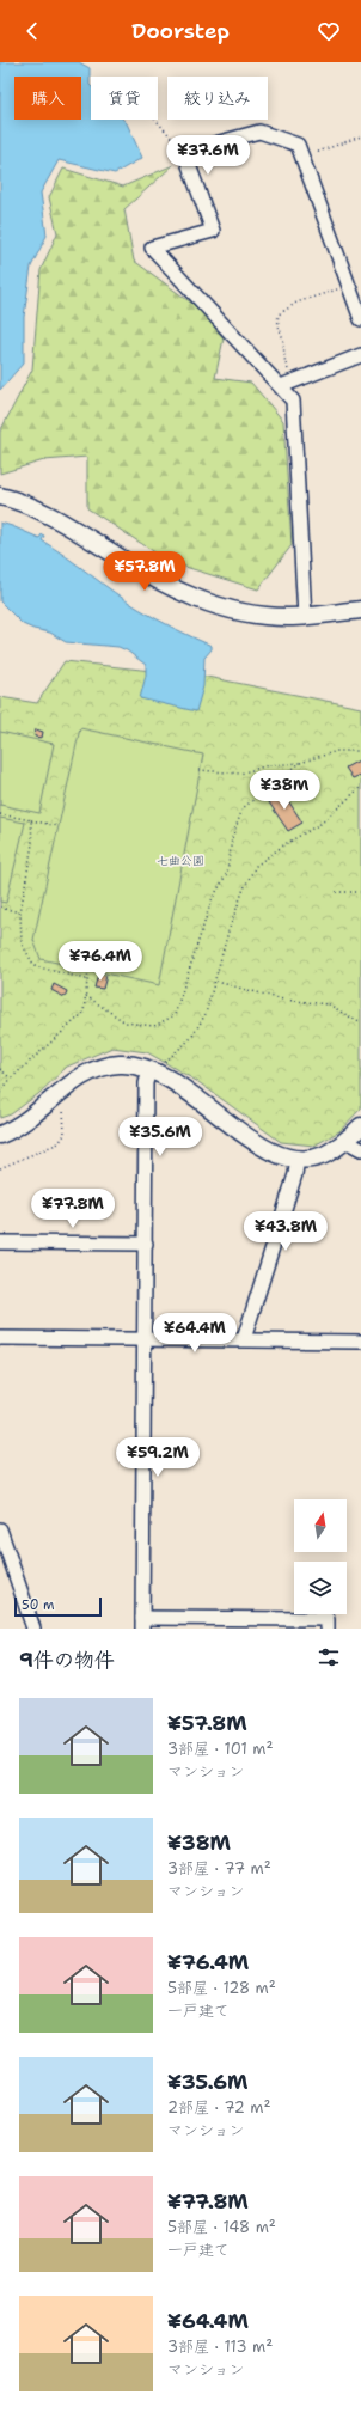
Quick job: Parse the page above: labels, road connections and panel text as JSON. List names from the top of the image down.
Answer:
{
  "parks": ["七曲公園"],
  "scale_bar": "50 m",
  "north": "top",
  "page": {
    "header": "Doorstep",
    "chip": ["購入", "賃貸", "絞り込み"],
    "price": [
      "¥37.6M",
      "¥57.8M",
      "¥38M",
      "¥76.4M",
      "¥35.6M",
      "¥77.8M",
      "¥43.8M",
      "¥64.4M",
      "¥59.2M"
    ],
    "scale": "50 m",
    "heading": "9件の物件",
    "list": [
      {
        "name": "¥57.8M",
        "note": "3部屋 · 101 m² · マンション"
      },
      {
        "name": "¥38M",
        "note": "3部屋 · 77 m² · マンション"
      },
      {
        "name": "¥76.4M",
        "note": "5部屋 · 128 m² · 一戸建て"
      },
      {
        "name": "¥35.6M",
        "note": "2部屋 · 72 m² · マンション"
      },
      {
        "name": "¥77.8M",
        "note": "5部屋 · 148 m² · 一戸建て"
      },
      {
        "name": "¥64.4M",
        "note": "3部屋 · 113 m² · マンション"
      }
    ]
  }
}
